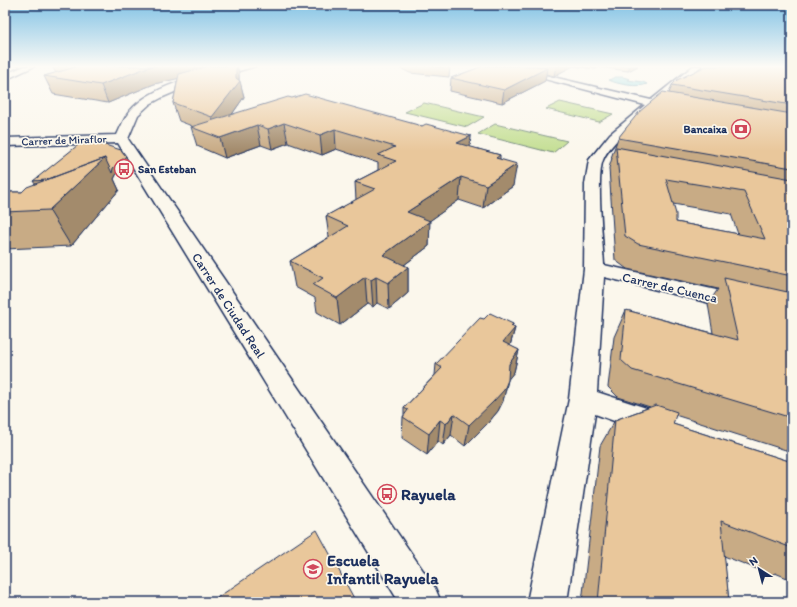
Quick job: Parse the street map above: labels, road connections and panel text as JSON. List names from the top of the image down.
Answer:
{
  "streets": {
    "street": ["Carrer de Miraflor", "Carrer de Cuenca", "Carrer de Ciudad Real"]
  },
  "crossings": [
    ["Carrer de Miraflor", "Carrer de Ciudad Real"]
  ],
  "places": {
    "bank": ["Bancaixa"],
    "bus stop": ["San Esteban", "Rayuela"],
    "school or university": ["Escuela Infantil Rayuela"]
  },
  "north": "top left"
}
